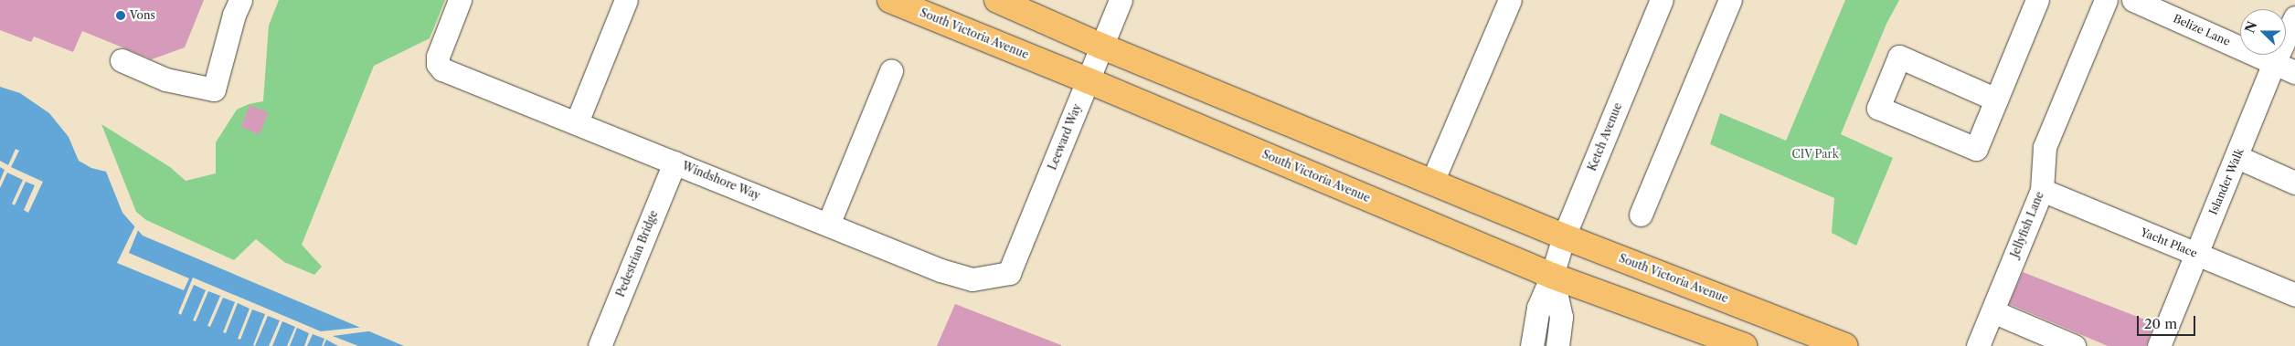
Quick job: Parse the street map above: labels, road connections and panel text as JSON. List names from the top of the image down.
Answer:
{
  "streets": {
    "main road": ["South Victoria Avenue"],
    "street": [
      "Belize Lane",
      "Leeward Way",
      "Ketch Avenue",
      "Windshore Way",
      "Islander Walk",
      "Jellyfish Lane",
      "Yacht Place",
      "Pedestrian Bridge"
    ]
  },
  "crossings": [
    ["Belize Lane", "Islander Walk"],
    ["South Victoria Avenue", "Leeward Way"],
    ["South Victoria Avenue", "Ketch Avenue"],
    ["Leeward Way", "Windshore Way"],
    ["Windshore Way", "Pedestrian Bridge"],
    ["Islander Walk", "Yacht Place"],
    ["Jellyfish Lane", "Yacht Place"]
  ],
  "parks": ["CIV Park"],
  "places": ["Vons"],
  "scale_bar": "20 m",
  "north": "left"
}
